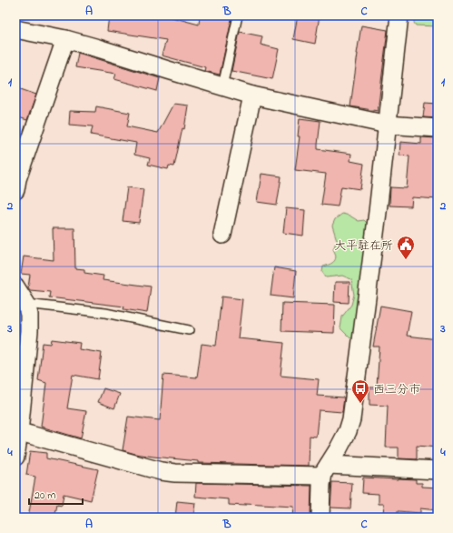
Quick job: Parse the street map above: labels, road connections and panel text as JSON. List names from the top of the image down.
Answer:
{
  "places": {
    "public building": ["大平駐在所"],
    "bus stop": ["西三分市"]
  },
  "scale_bar": "20 m",
  "grid": {
    "columns": ["A", "B", "C"],
    "rows": [
      "1",
      "2",
      "3",
      "4"
    ]
  }
}
